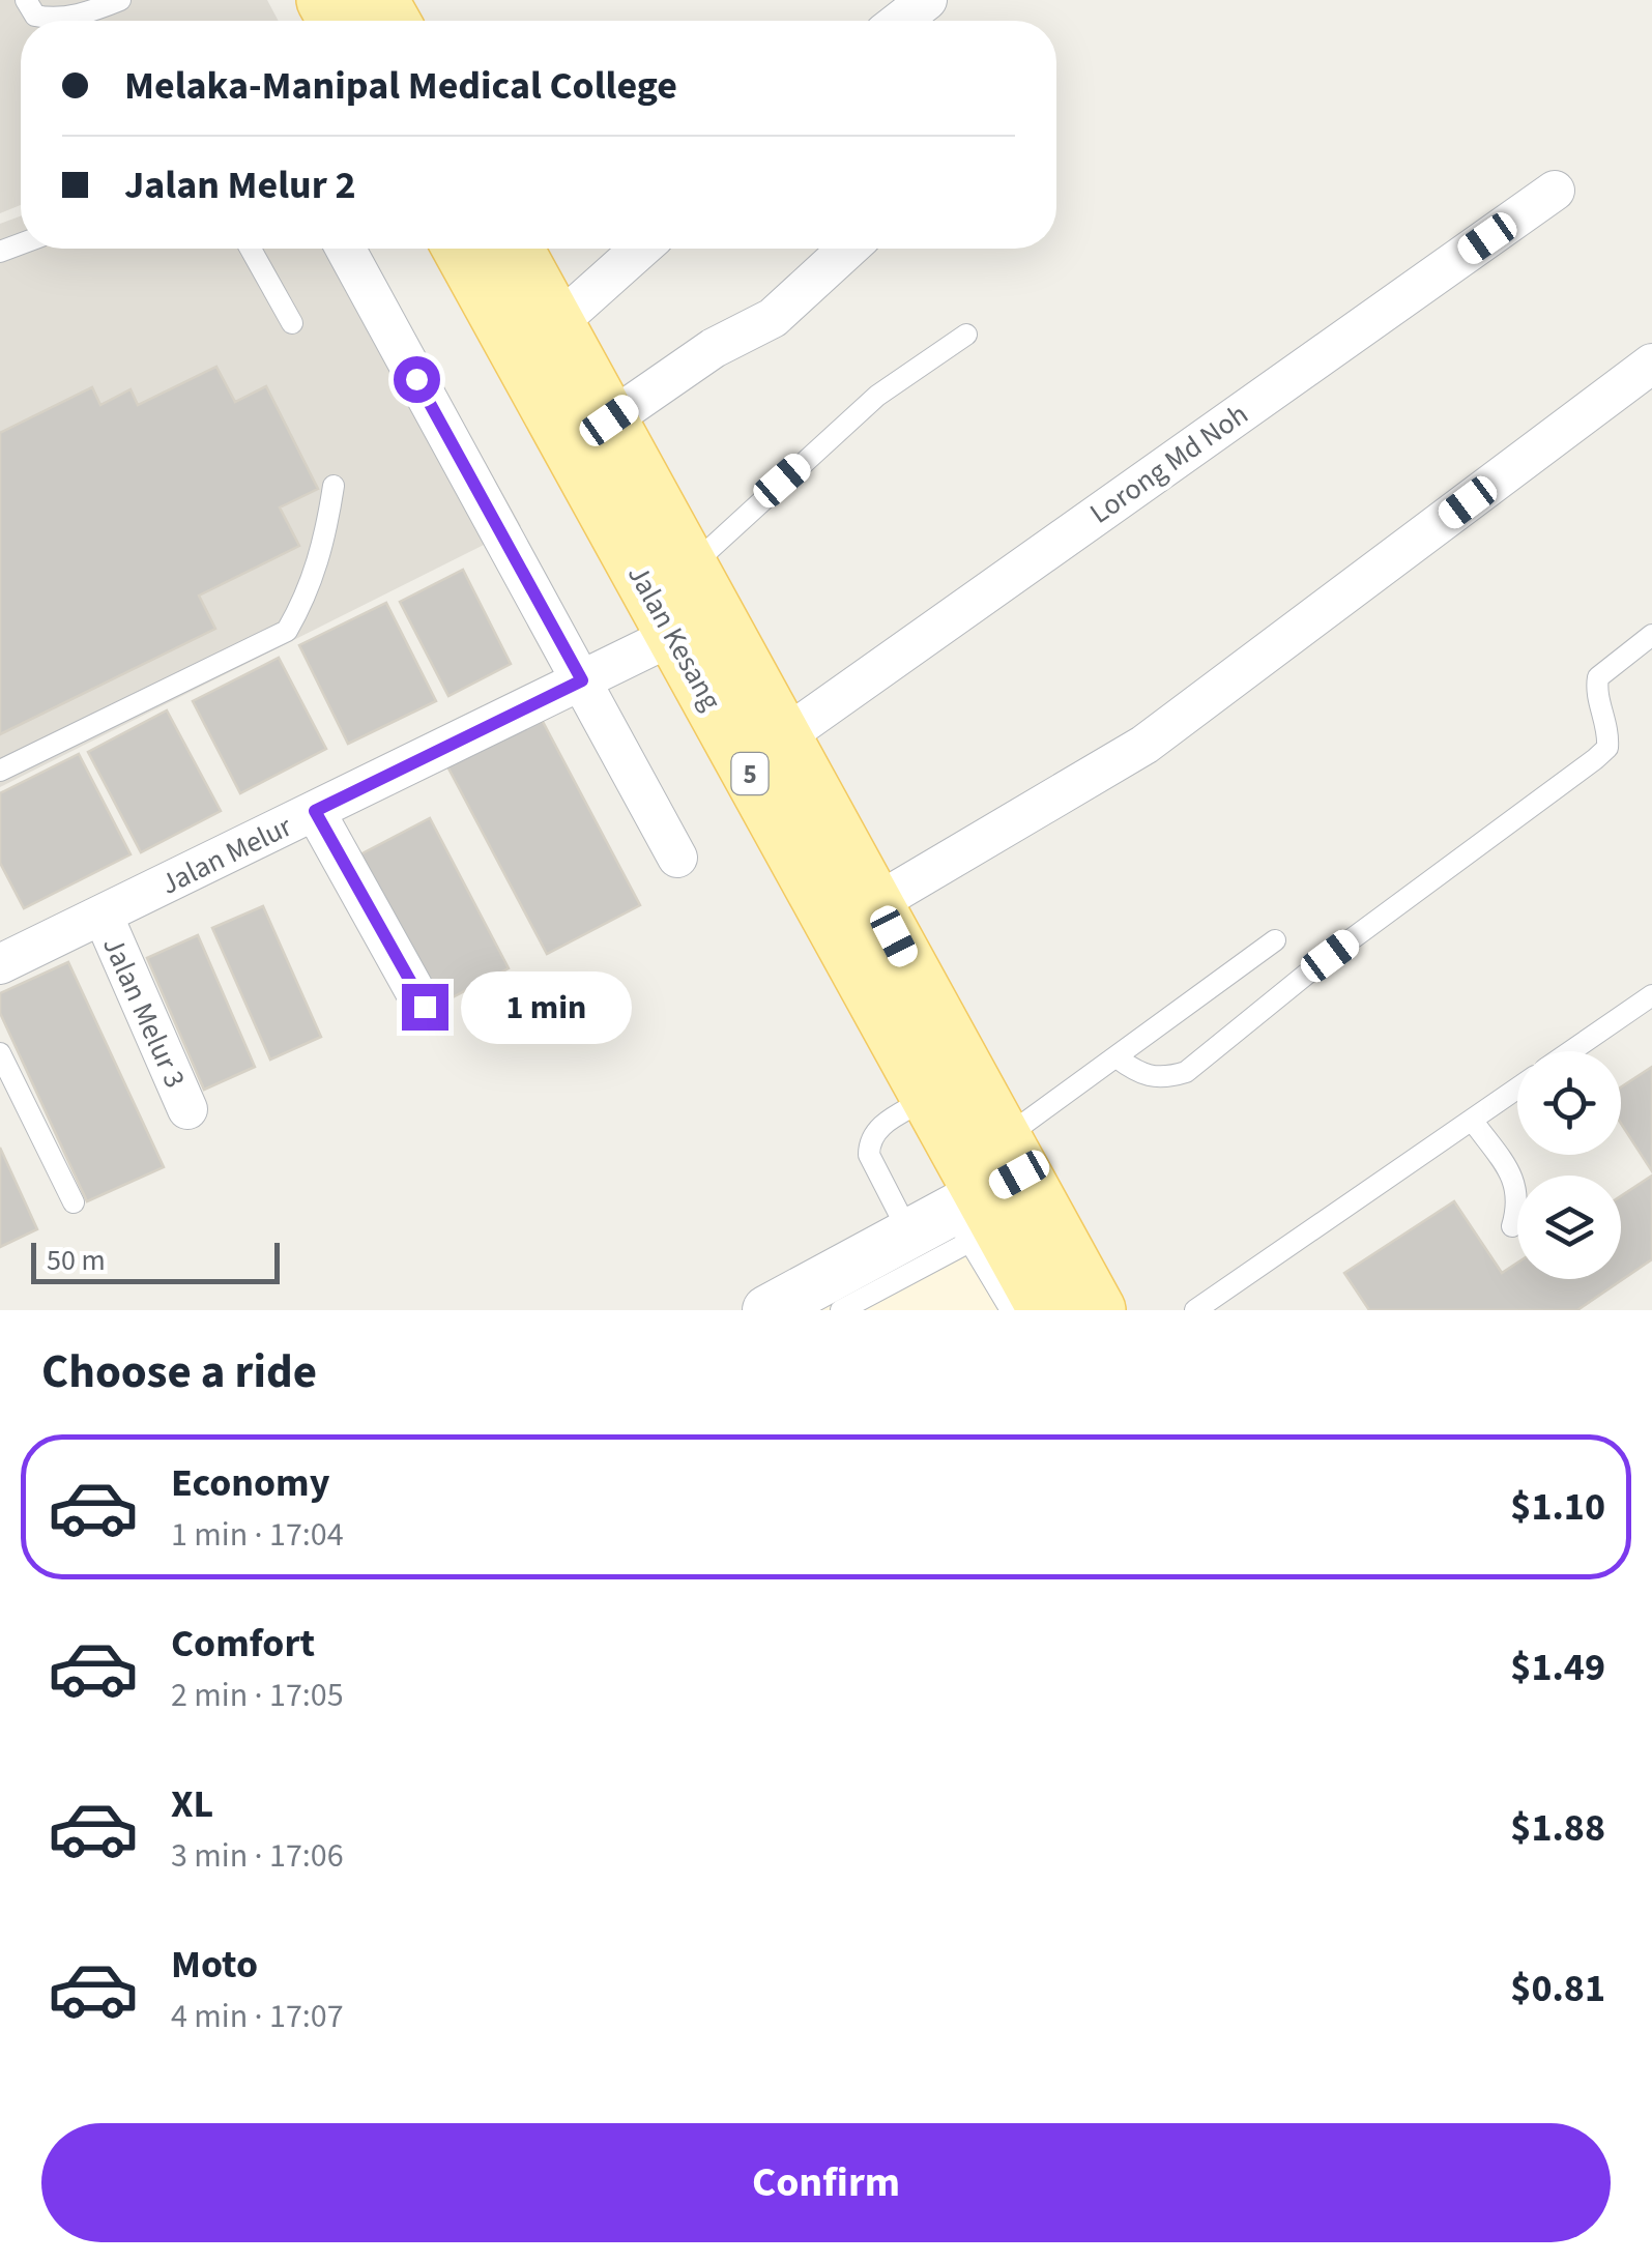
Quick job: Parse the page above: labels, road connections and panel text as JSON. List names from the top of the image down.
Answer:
{
  "streets": {
    "main road": ["Jalan Kesang", "5"],
    "street": ["Lorong Md Noh", "Jalan Melur", "Jalan Melur 3"]
  },
  "crossings": [
    ["Lorong Md Noh", "Jalan Kesang"],
    ["Jalan Kesang", "Jalan Melur"],
    ["Jalan Melur", "Jalan Melur 3"]
  ],
  "scale_bar": "50 m",
  "page": {
    "banner": ["Melaka-Manipal Medical College", "Jalan Melur 2"],
    "bubble": "1 min",
    "scale": "50 m",
    "heading": "Choose a ride",
    "list": [
      {
        "name": "Economy",
        "note": "1 min · 17:04",
        "value": "$1.10"
      },
      {
        "name": "Comfort",
        "note": "2 min · 17:05",
        "value": "$1.49"
      },
      {
        "name": "XL",
        "note": "3 min · 17:06",
        "value": "$1.88"
      },
      {
        "name": "Moto",
        "note": "4 min · 17:07",
        "value": "$0.81"
      }
    ],
    "buttons": "Confirm"
  }
}
